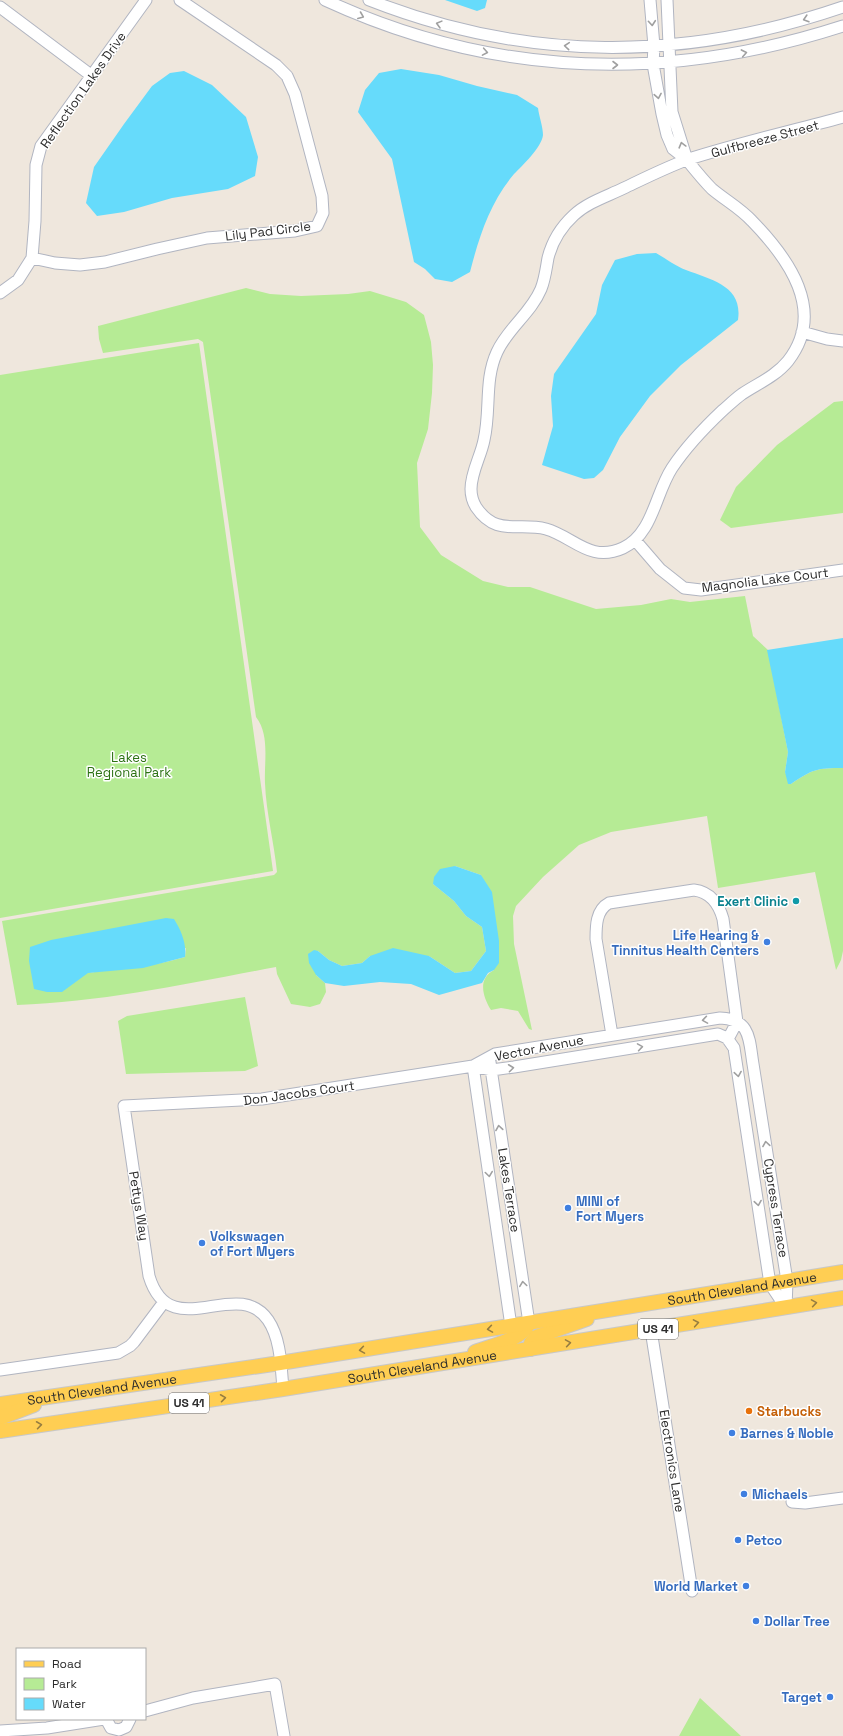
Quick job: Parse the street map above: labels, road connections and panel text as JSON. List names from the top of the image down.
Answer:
{
  "streets": {
    "main road": ["South Cleveland Avenue", "US 41"],
    "street": [
      "Reflection Lakes Drive",
      "Gulfbreeze Street",
      "Lily Pad Circle",
      "Magnolia Lake Court",
      "Vector Avenue",
      "Don Jacobs Court",
      "Lakes Terrace",
      "Pettys Way",
      "Cypress Terrace",
      "Electronics Lane"
    ]
  },
  "crossings": [
    ["Reflection Lakes Drive", "Lily Pad Circle"],
    ["Gulfbreeze Street", "Magnolia Lake Court"],
    ["Vector Avenue", "Don Jacobs Court"],
    ["Vector Avenue", "Lakes Terrace"],
    ["Vector Avenue", "Cypress Terrace"],
    ["Don Jacobs Court", "Lakes Terrace"],
    ["Don Jacobs Court", "Pettys Way"],
    ["Lakes Terrace", "South Cleveland Avenue"],
    ["Cypress Terrace", "South Cleveland Avenue"],
    ["South Cleveland Avenue", "Electronics Lane"]
  ],
  "parks": ["Lakes Regional Park"],
  "places": [
    "Exert Clinic",
    "Life Hearing & Tinnitus Health Centers",
    "MINI of Fort Myers",
    "Volkswagen of Fort Myers",
    "Starbucks",
    "Barnes & Noble",
    "Michaels",
    "Petco",
    "World Market",
    "Dollar Tree",
    "Target"
  ],
  "legend": ["Road", "Park", "Water"]
}
